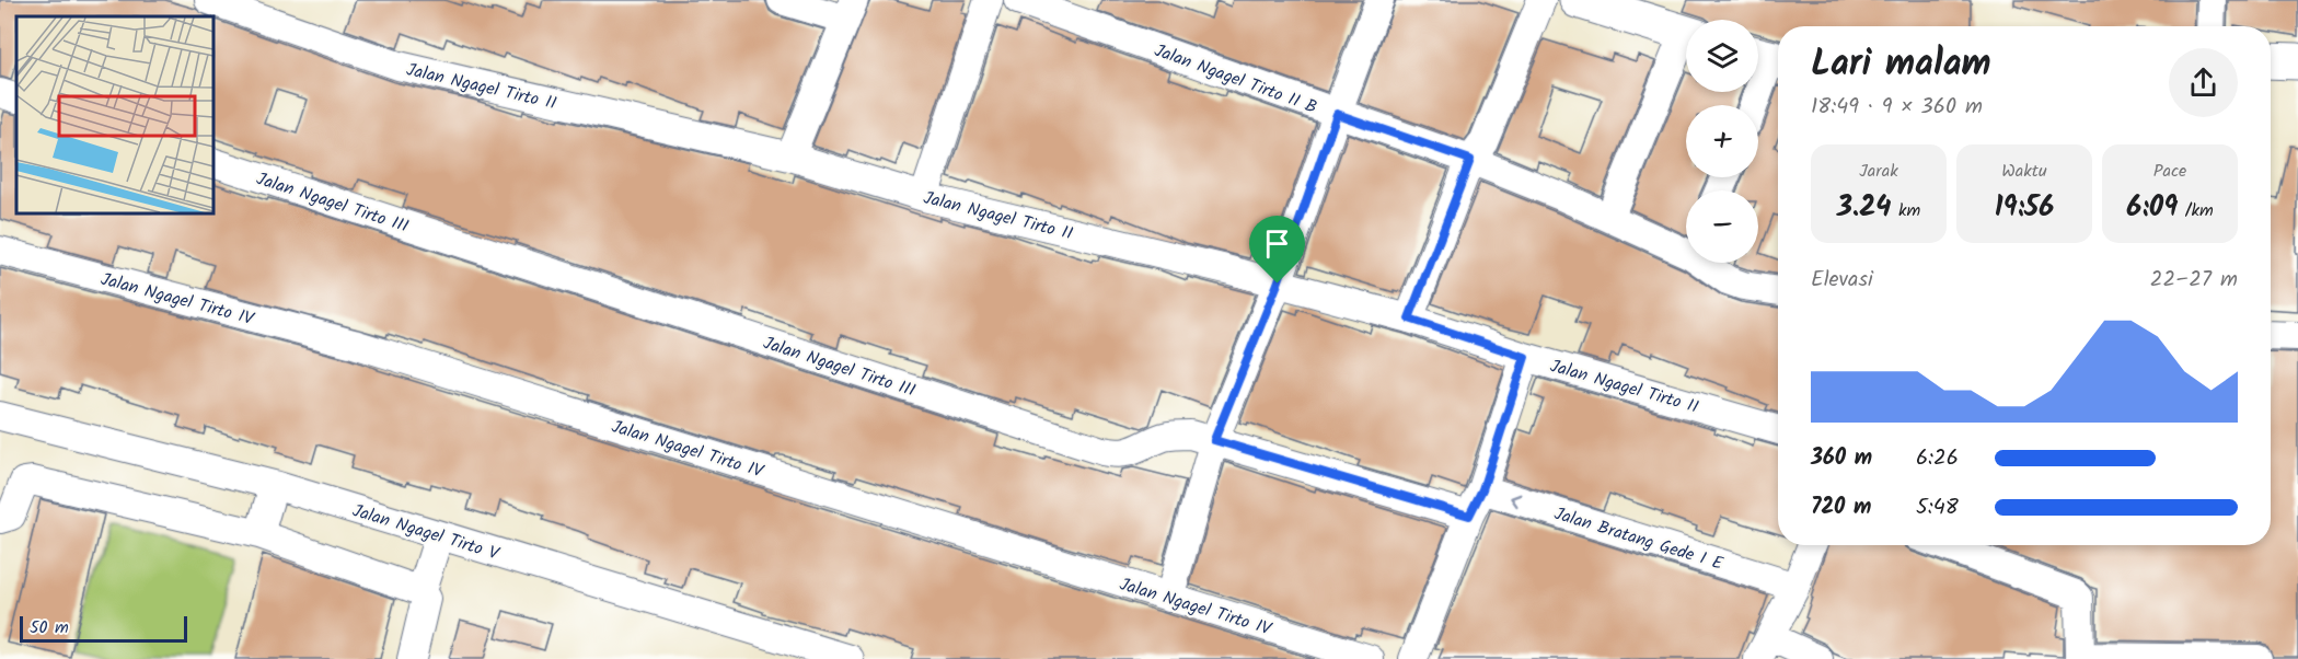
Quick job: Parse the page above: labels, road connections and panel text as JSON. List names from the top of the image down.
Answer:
{
  "streets": {
    "street": [
      "Jalan Ngagel Tirto II B",
      "Jalan Ngagel Tirto II",
      "Jalan Ngagel Tirto III",
      "Jalan Ngagel Tirto IV",
      "Jalan Ngagel Tirto V",
      "Jalan Bratang Gede I E"
    ]
  },
  "one_way": ["Jalan Bratang Gede I E"],
  "scale_bar": "50 m",
  "page": {
    "map_buttons": ["+", "−"],
    "heading": ["Lari malam", "18:49 · 9 × 360 m"],
    "stats": [
      ["Jarak", "3.24 km"],
      ["Waktu", "19:56"],
      ["Pace", "6:09 /km"]
    ],
    "chart": ["Elevasi", "22–27 m"],
    "list": [
      {
        "name": "360 m",
        "note": "6:26"
      },
      {
        "name": "720 m",
        "note": "5:48"
      }
    ],
    "scale": "50 m"
  }
}
